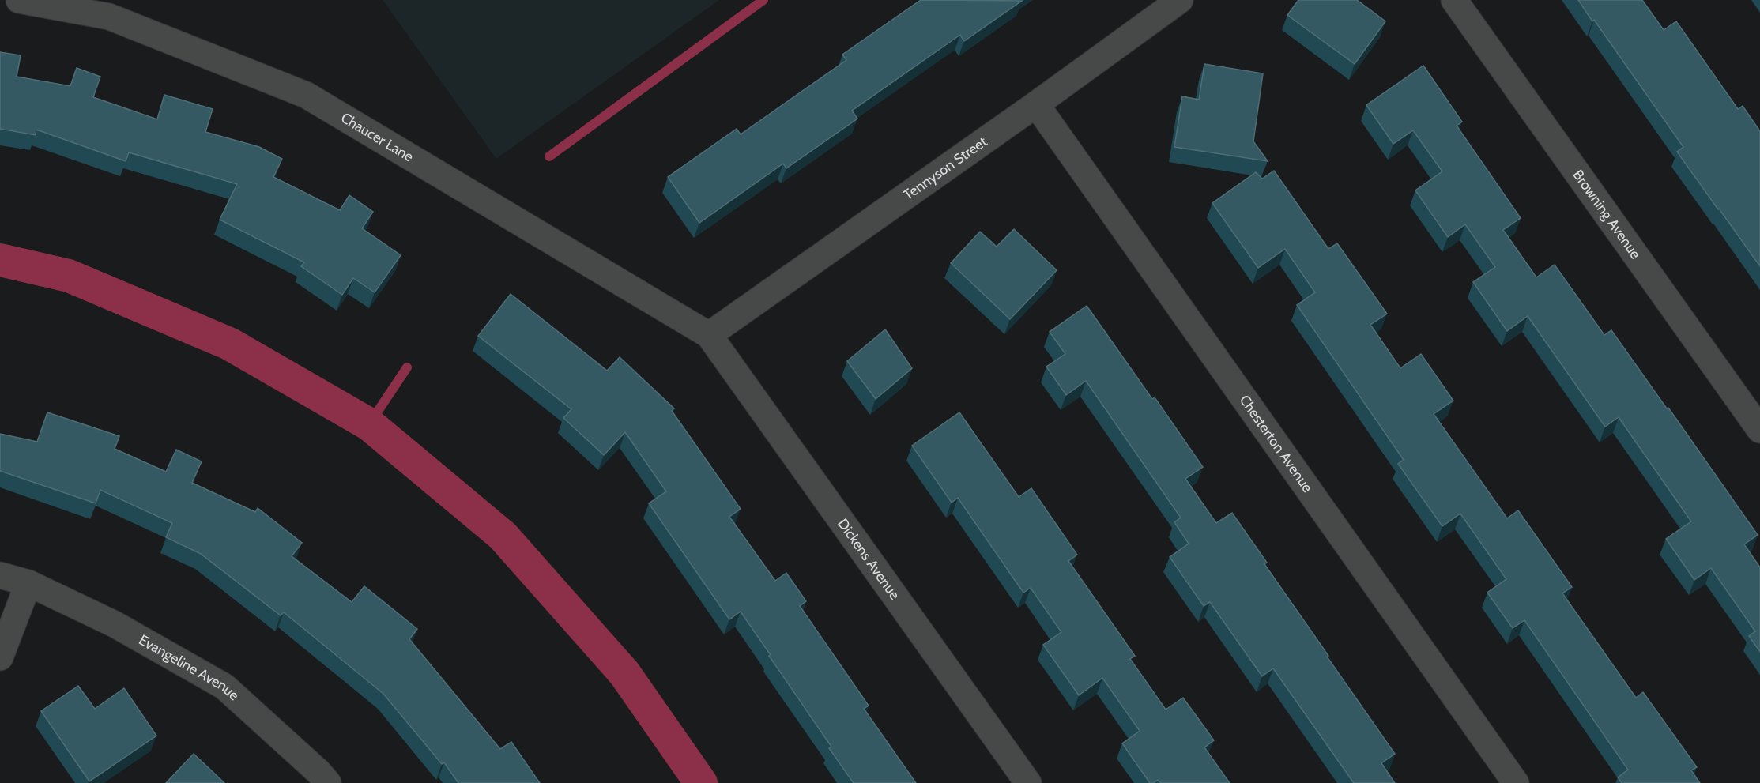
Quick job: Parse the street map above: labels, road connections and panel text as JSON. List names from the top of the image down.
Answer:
{
  "streets": {
    "street": [
      "Chaucer Lane",
      "Tennyson Street",
      "Browning Avenue",
      "Chesterton Avenue",
      "Dickens Avenue",
      "Evangeline Avenue"
    ]
  },
  "crossings": [
    ["Chaucer Lane", "Tennyson Street"],
    ["Chaucer Lane", "Dickens Avenue"],
    ["Tennyson Street", "Chesterton Avenue"],
    ["Tennyson Street", "Dickens Avenue"]
  ]
}
